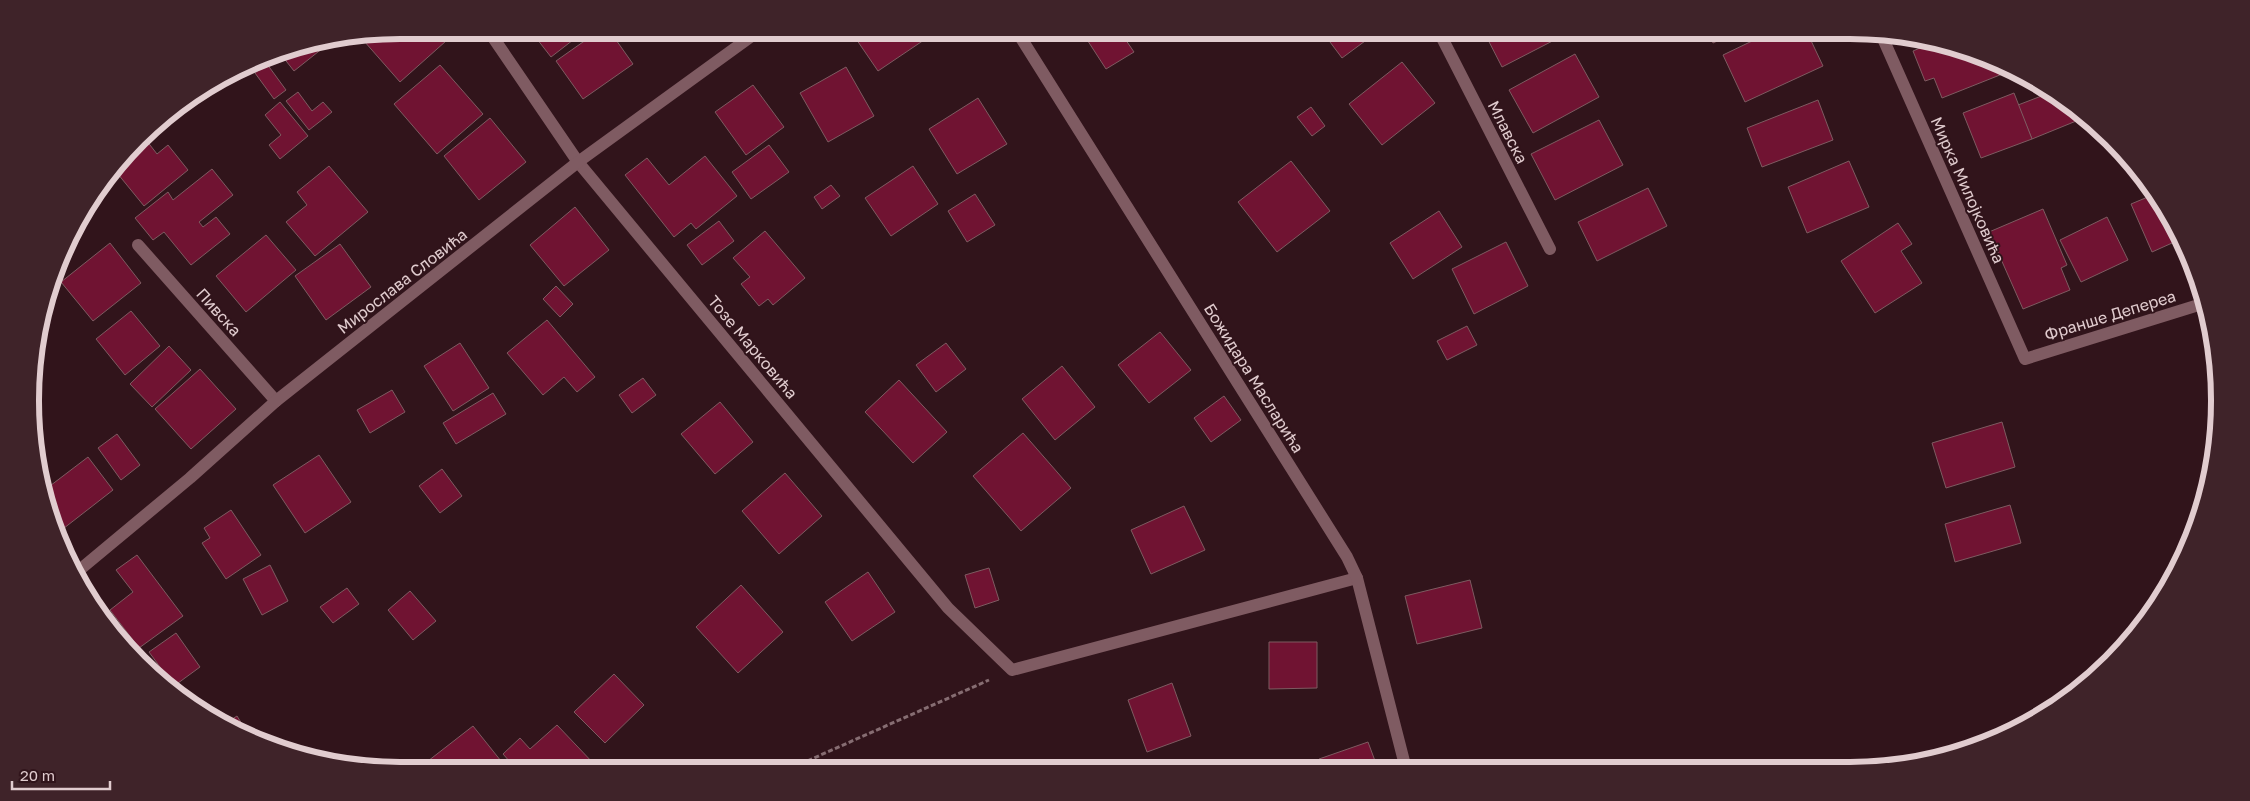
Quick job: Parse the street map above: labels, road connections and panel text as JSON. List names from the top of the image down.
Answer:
{
  "streets": {
    "street": [
      "Млавска",
      "Мирка Милојковића",
      "Мирослава Словића",
      "Пивска",
      "Франше Депереа",
      "Тозе Марковића",
      "Божидара Масларића"
    ]
  },
  "crossings": [
    ["Мирка Милојковића", "Франше Депереа"],
    ["Мирослава Словића", "Пивска"],
    ["Мирослава Словића", "Тозе Марковића"]
  ],
  "scale_bar": "20 m"
}
